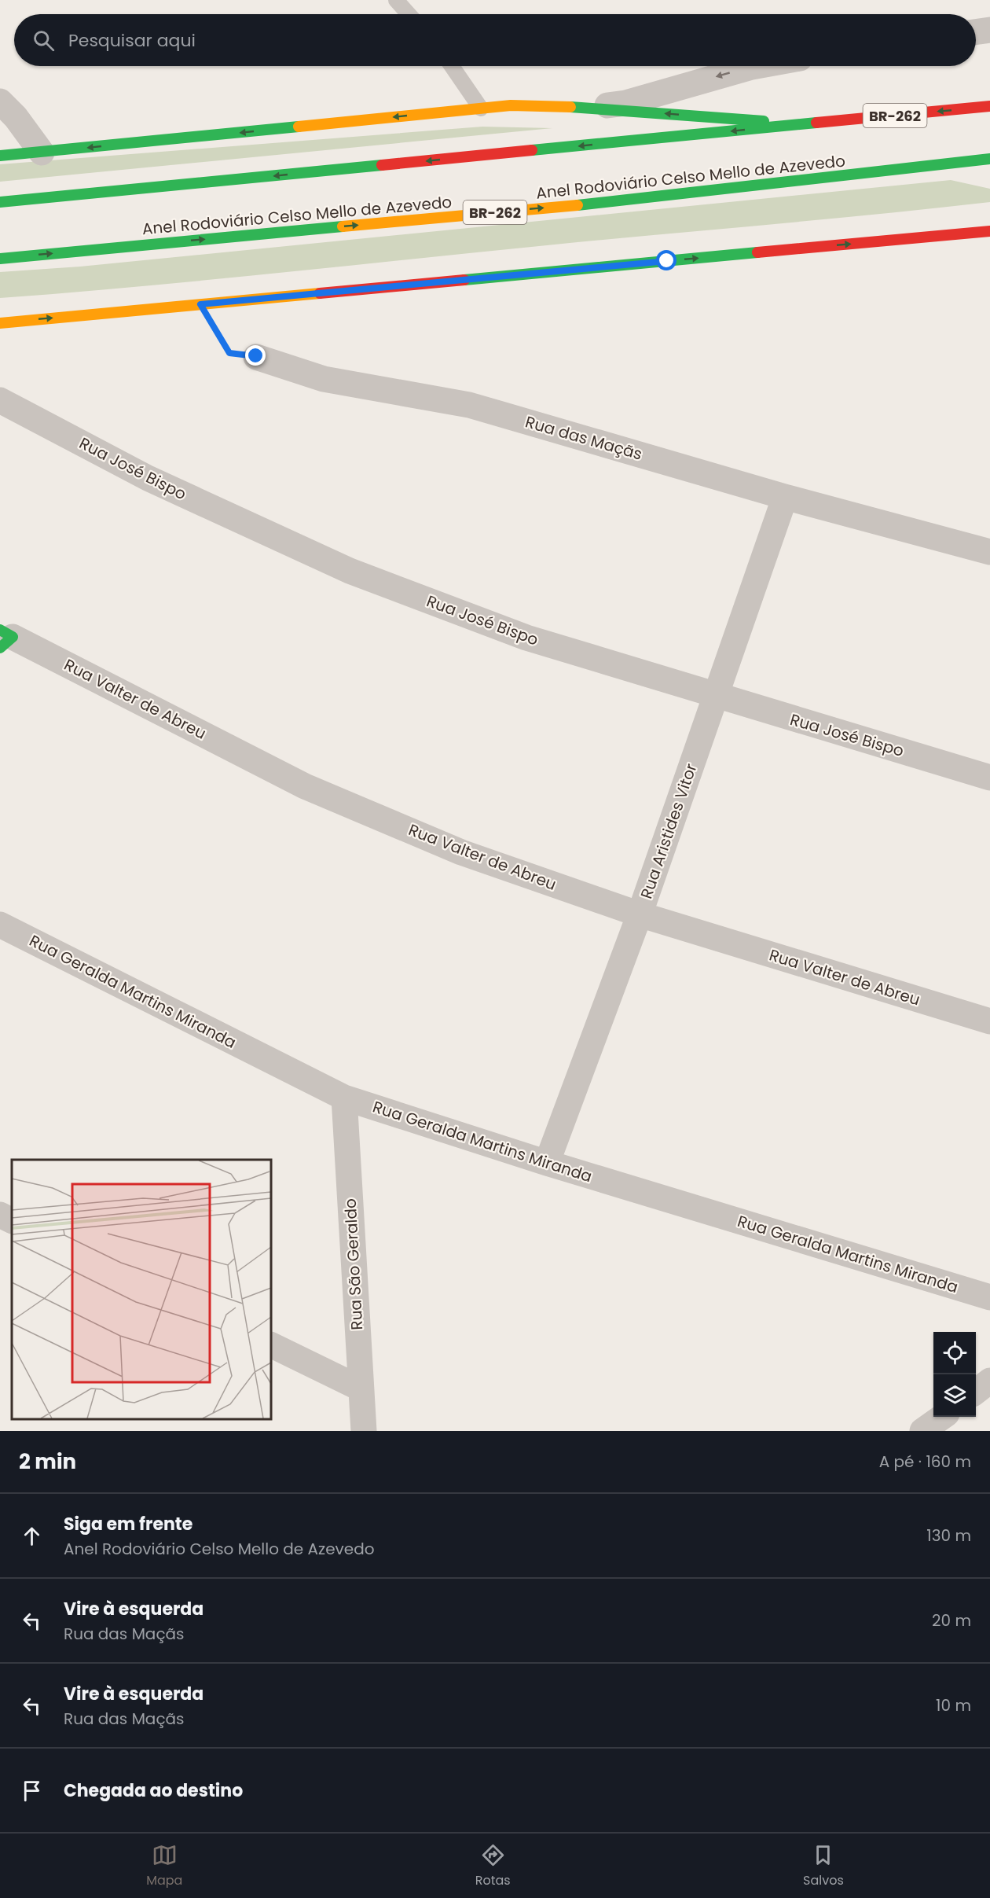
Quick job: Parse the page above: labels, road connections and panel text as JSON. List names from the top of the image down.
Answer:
{
  "streets": {
    "main road": ["BR-262", "Anel Rodoviário Celso Mello de Azevedo"],
    "street": [
      "Rua das Maçãs",
      "Rua José Bispo",
      "Rua Valter de Abreu",
      "Rua Aristides Vitor",
      "Rua Geralda Martins Miranda",
      "Rua São Geraldo"
    ]
  },
  "crossings": [
    ["Rua das Maçãs", "Rua Aristides Vitor"],
    ["Rua José Bispo", "Rua Aristides Vitor"],
    ["Rua Valter de Abreu", "Rua Aristides Vitor"],
    ["Rua Aristides Vitor", "Rua Geralda Martins Miranda"],
    ["Rua Geralda Martins Miranda", "Rua São Geraldo"]
  ],
  "page": {
    "search": "Pesquisar aqui",
    "heading": ["2 min", "A pé · 160 m"],
    "list": [
      ["Siga em frente", "Anel Rodoviário Celso Mello de Azevedo", "130 m"],
      ["Vire à esquerda", "Rua das Maçãs", "20 m"],
      ["Vire à esquerda", "Rua das Maçãs", "10 m"],
      "Chegada ao destino"
    ],
    "nav": ["Mapa", "Rotas", "Salvos"]
  }
}
